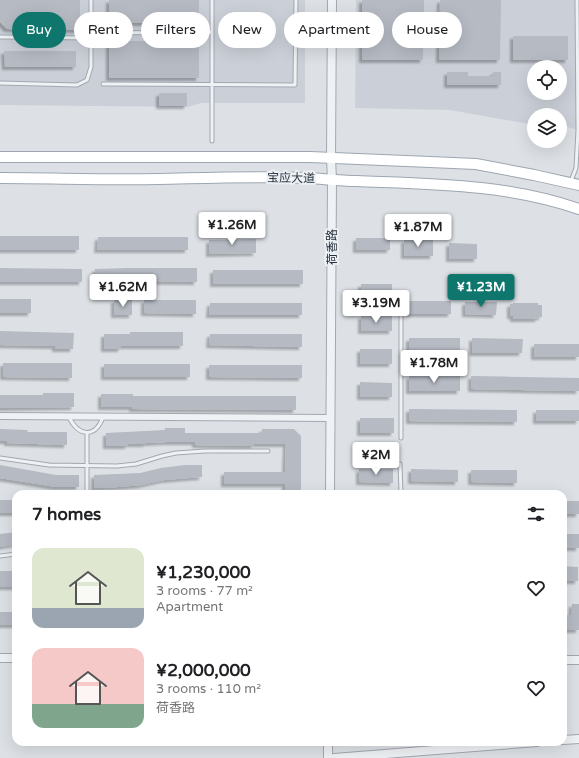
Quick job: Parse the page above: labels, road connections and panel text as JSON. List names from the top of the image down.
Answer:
{
  "streets": {
    "main road": ["宝应大道"],
    "street": ["荷香路"]
  },
  "crossings": [
    ["宝应大道", "荷香路"]
  ],
  "page": {
    "chip": [
      "Buy",
      "Rent",
      "Filters",
      "New",
      "Apartment",
      "House"
    ],
    "price": [
      "¥1.26M",
      "¥1.87M",
      "¥1.62M",
      "¥1.23M",
      "¥3.19M",
      "¥1.78M",
      "¥2M"
    ],
    "heading": "7 homes",
    "list": [
      {
        "name": "¥1,230,000",
        "note": "3 rooms · 77 m² · Apartment"
      },
      {
        "name": "¥2,000,000",
        "note": "3 rooms · 110 m² · 荷香路"
      }
    ]
  }
}
